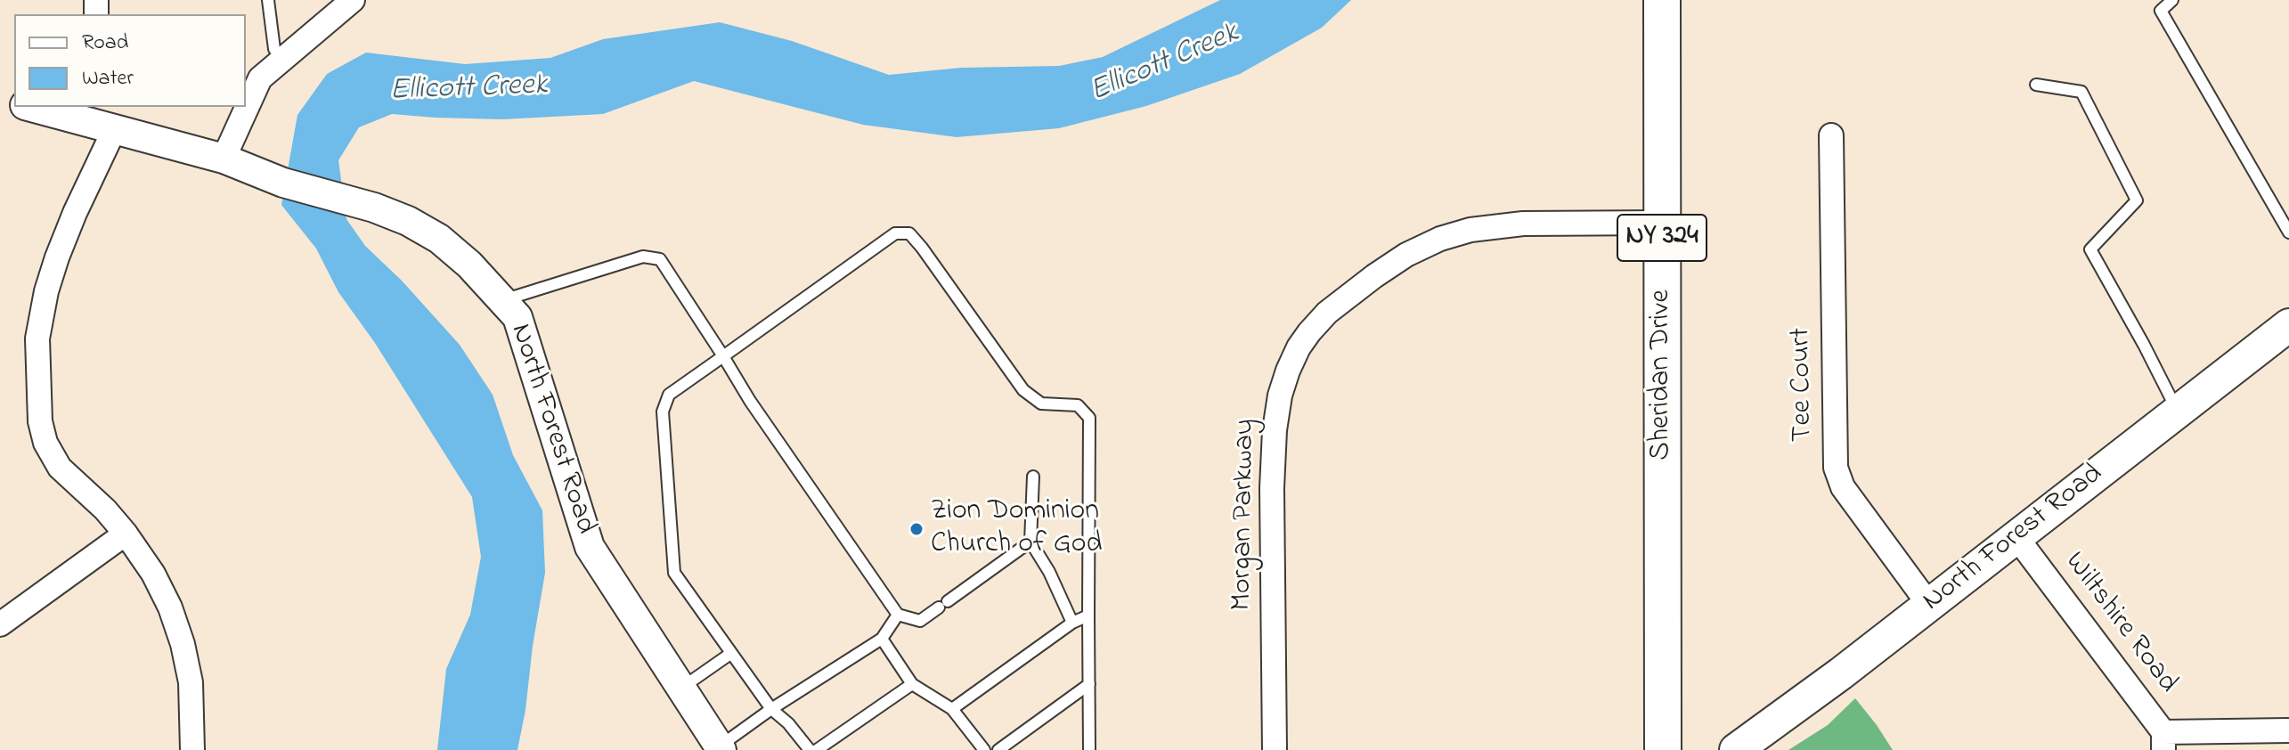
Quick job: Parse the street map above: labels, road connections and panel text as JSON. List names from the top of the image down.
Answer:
{
  "streets": {
    "main road": ["NY 324", "Sheridan Drive", "North Forest Road"],
    "street": ["Tee Court", "Morgan Parkway", "Wiltshire Road"]
  },
  "crossings": [
    ["Sheridan Drive", "Morgan Parkway"],
    ["Tee Court", "North Forest Road"],
    ["North Forest Road", "Wiltshire Road"]
  ],
  "water": ["Ellicott Creek"],
  "places": ["Zion Dominion Church of God"],
  "legend": ["Road", "Water"]
}
